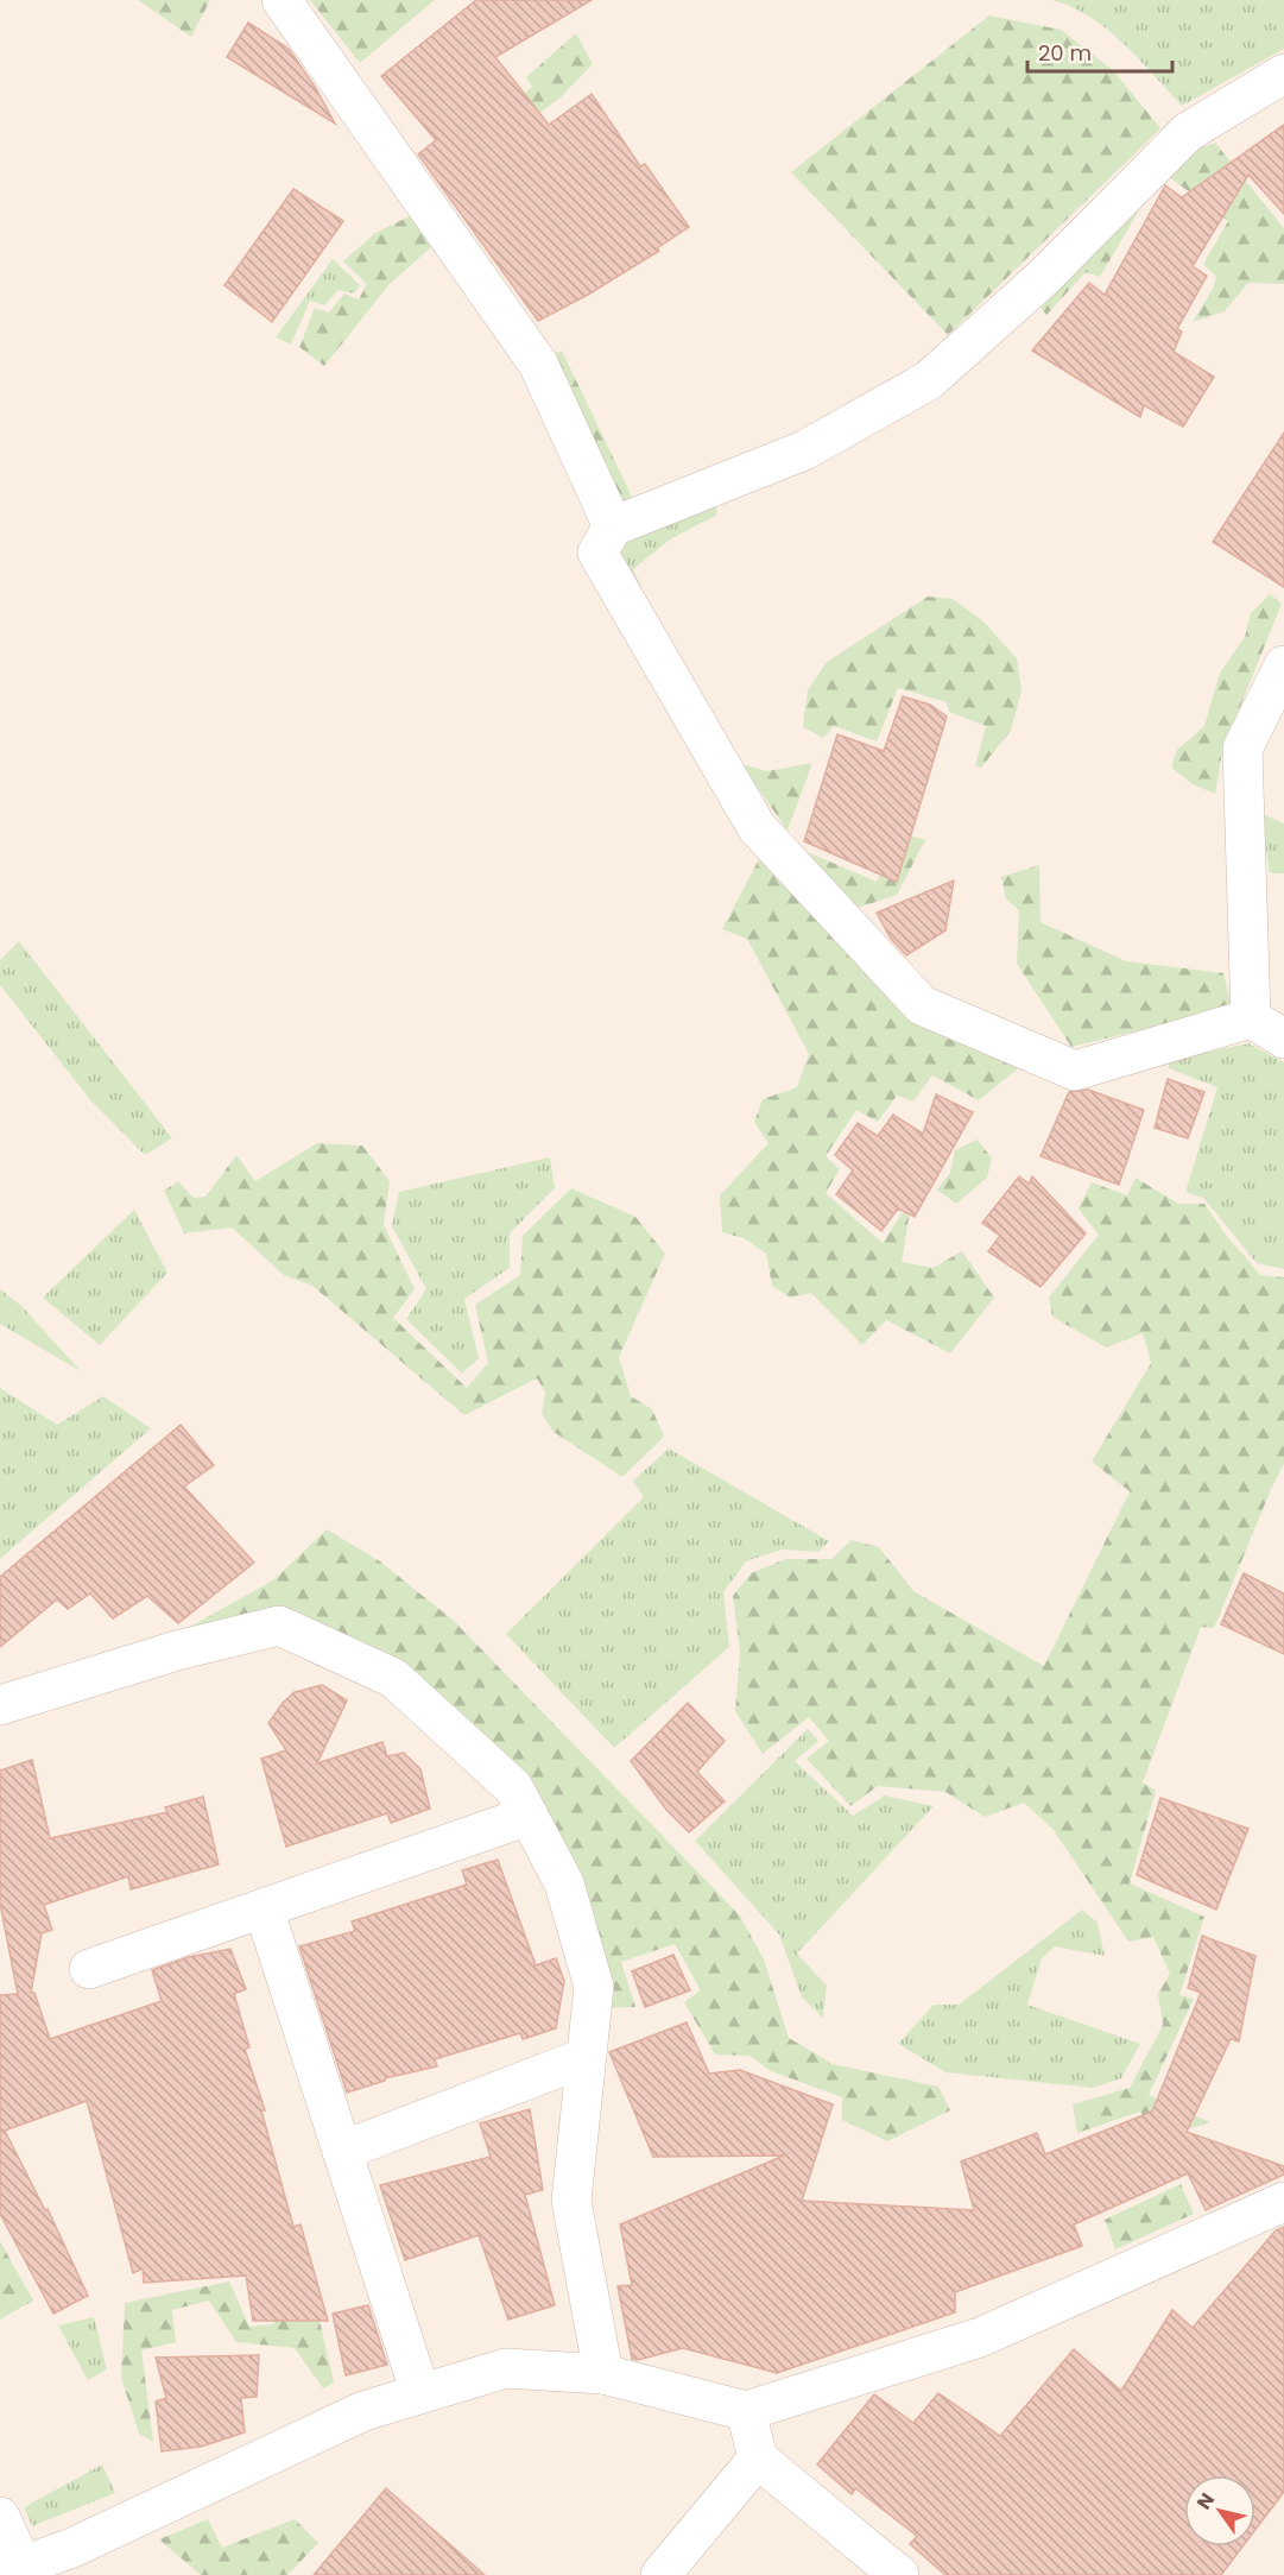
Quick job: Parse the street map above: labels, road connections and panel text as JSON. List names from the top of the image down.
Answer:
{
  "scale_bar": "20 m",
  "north": "top left"
}
